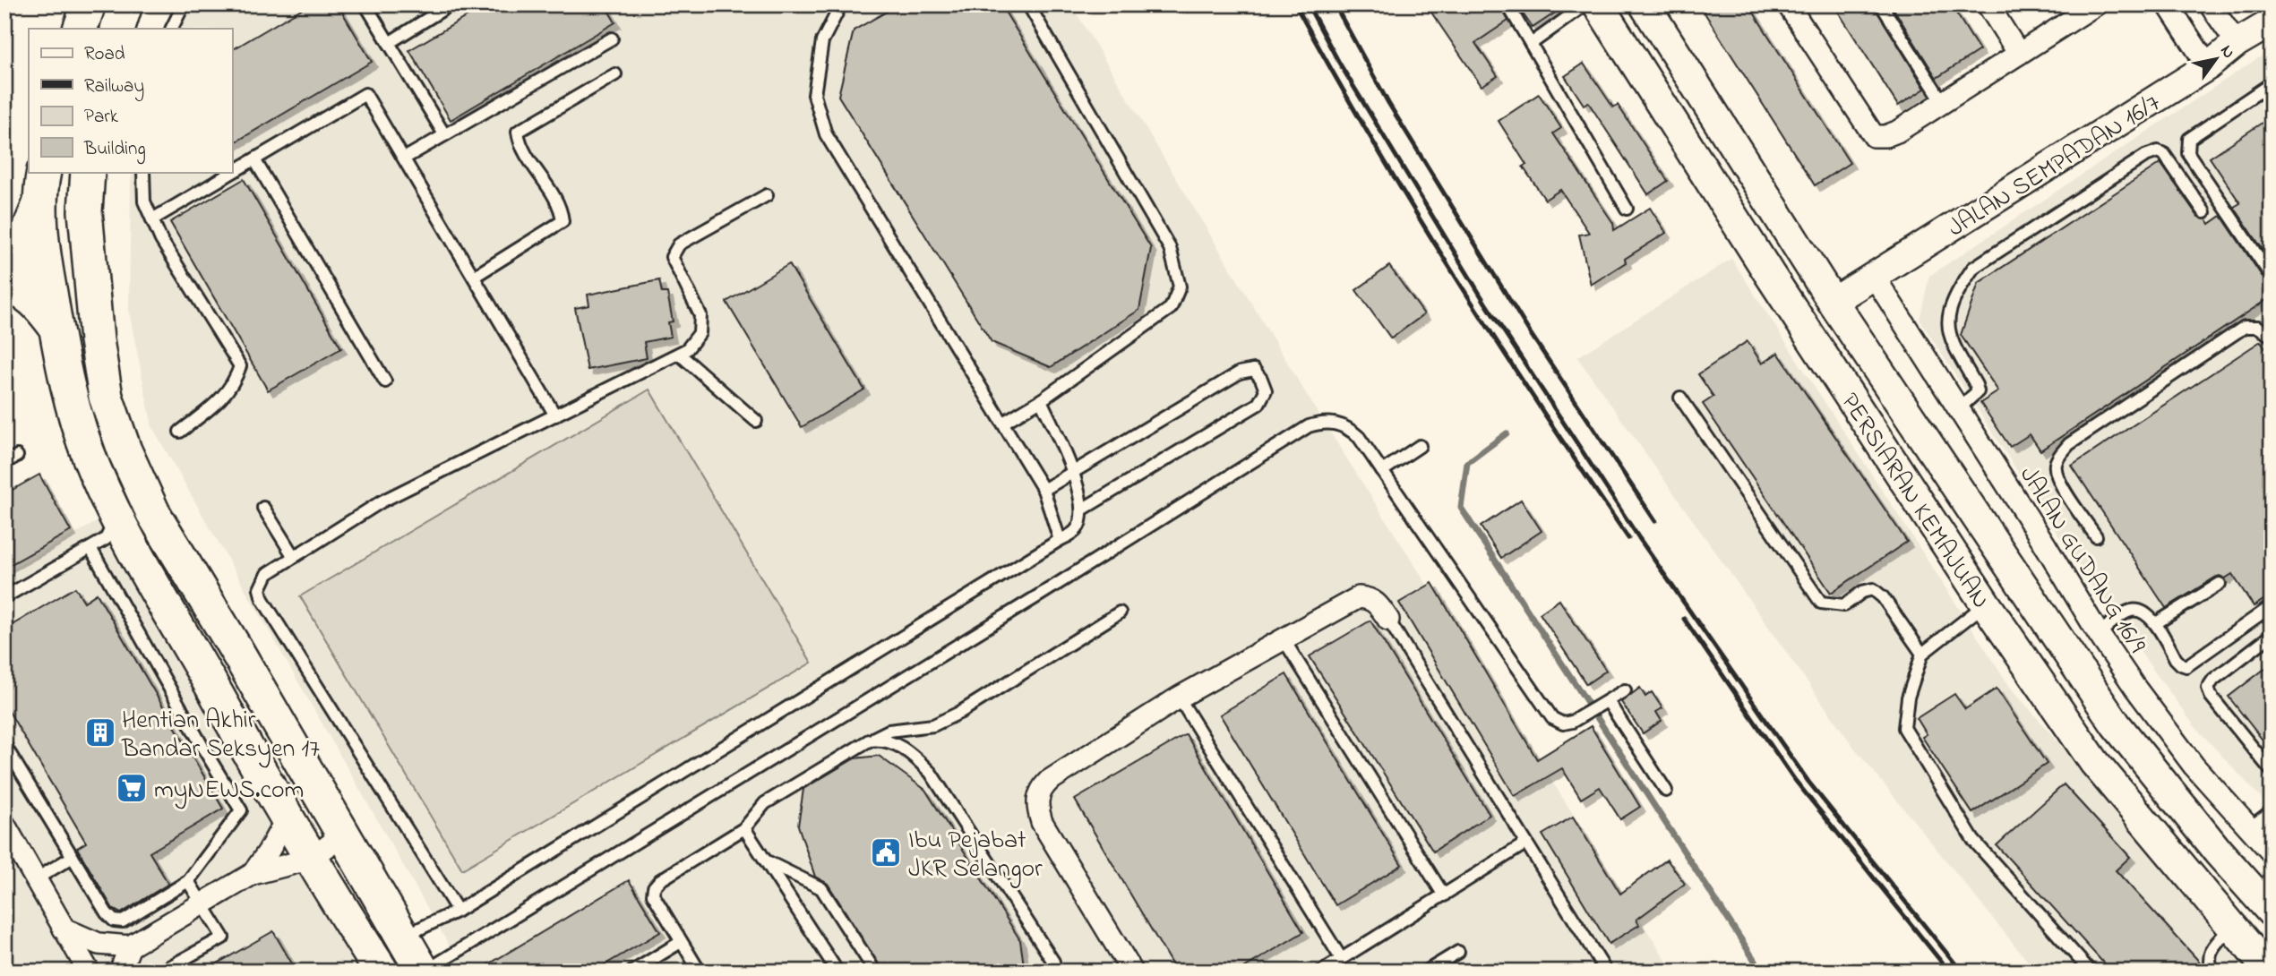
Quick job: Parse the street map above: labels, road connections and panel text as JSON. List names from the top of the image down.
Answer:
{
  "streets": {
    "main road": ["PERSIARAN KEMAJUAN"],
    "street": ["JALAN SEMPADAN 16/7", "JALAN GUDANG 16/9"]
  },
  "crossings": [
    ["JALAN SEMPADAN 16/7", "PERSIARAN KEMAJUAN"],
    ["JALAN SEMPADAN 16/7", "JALAN GUDANG 16/9"]
  ],
  "places": {
    "building": ["Hentian Akhir Bandar Seksyen 17"],
    "supermarket": ["myNEWS.com"],
    "public building": ["Ibu Pejabat JKR Selangor"]
  },
  "legend": [
    "Road",
    "Railway",
    "Park",
    "Building"
  ],
  "north": "top right"
}
